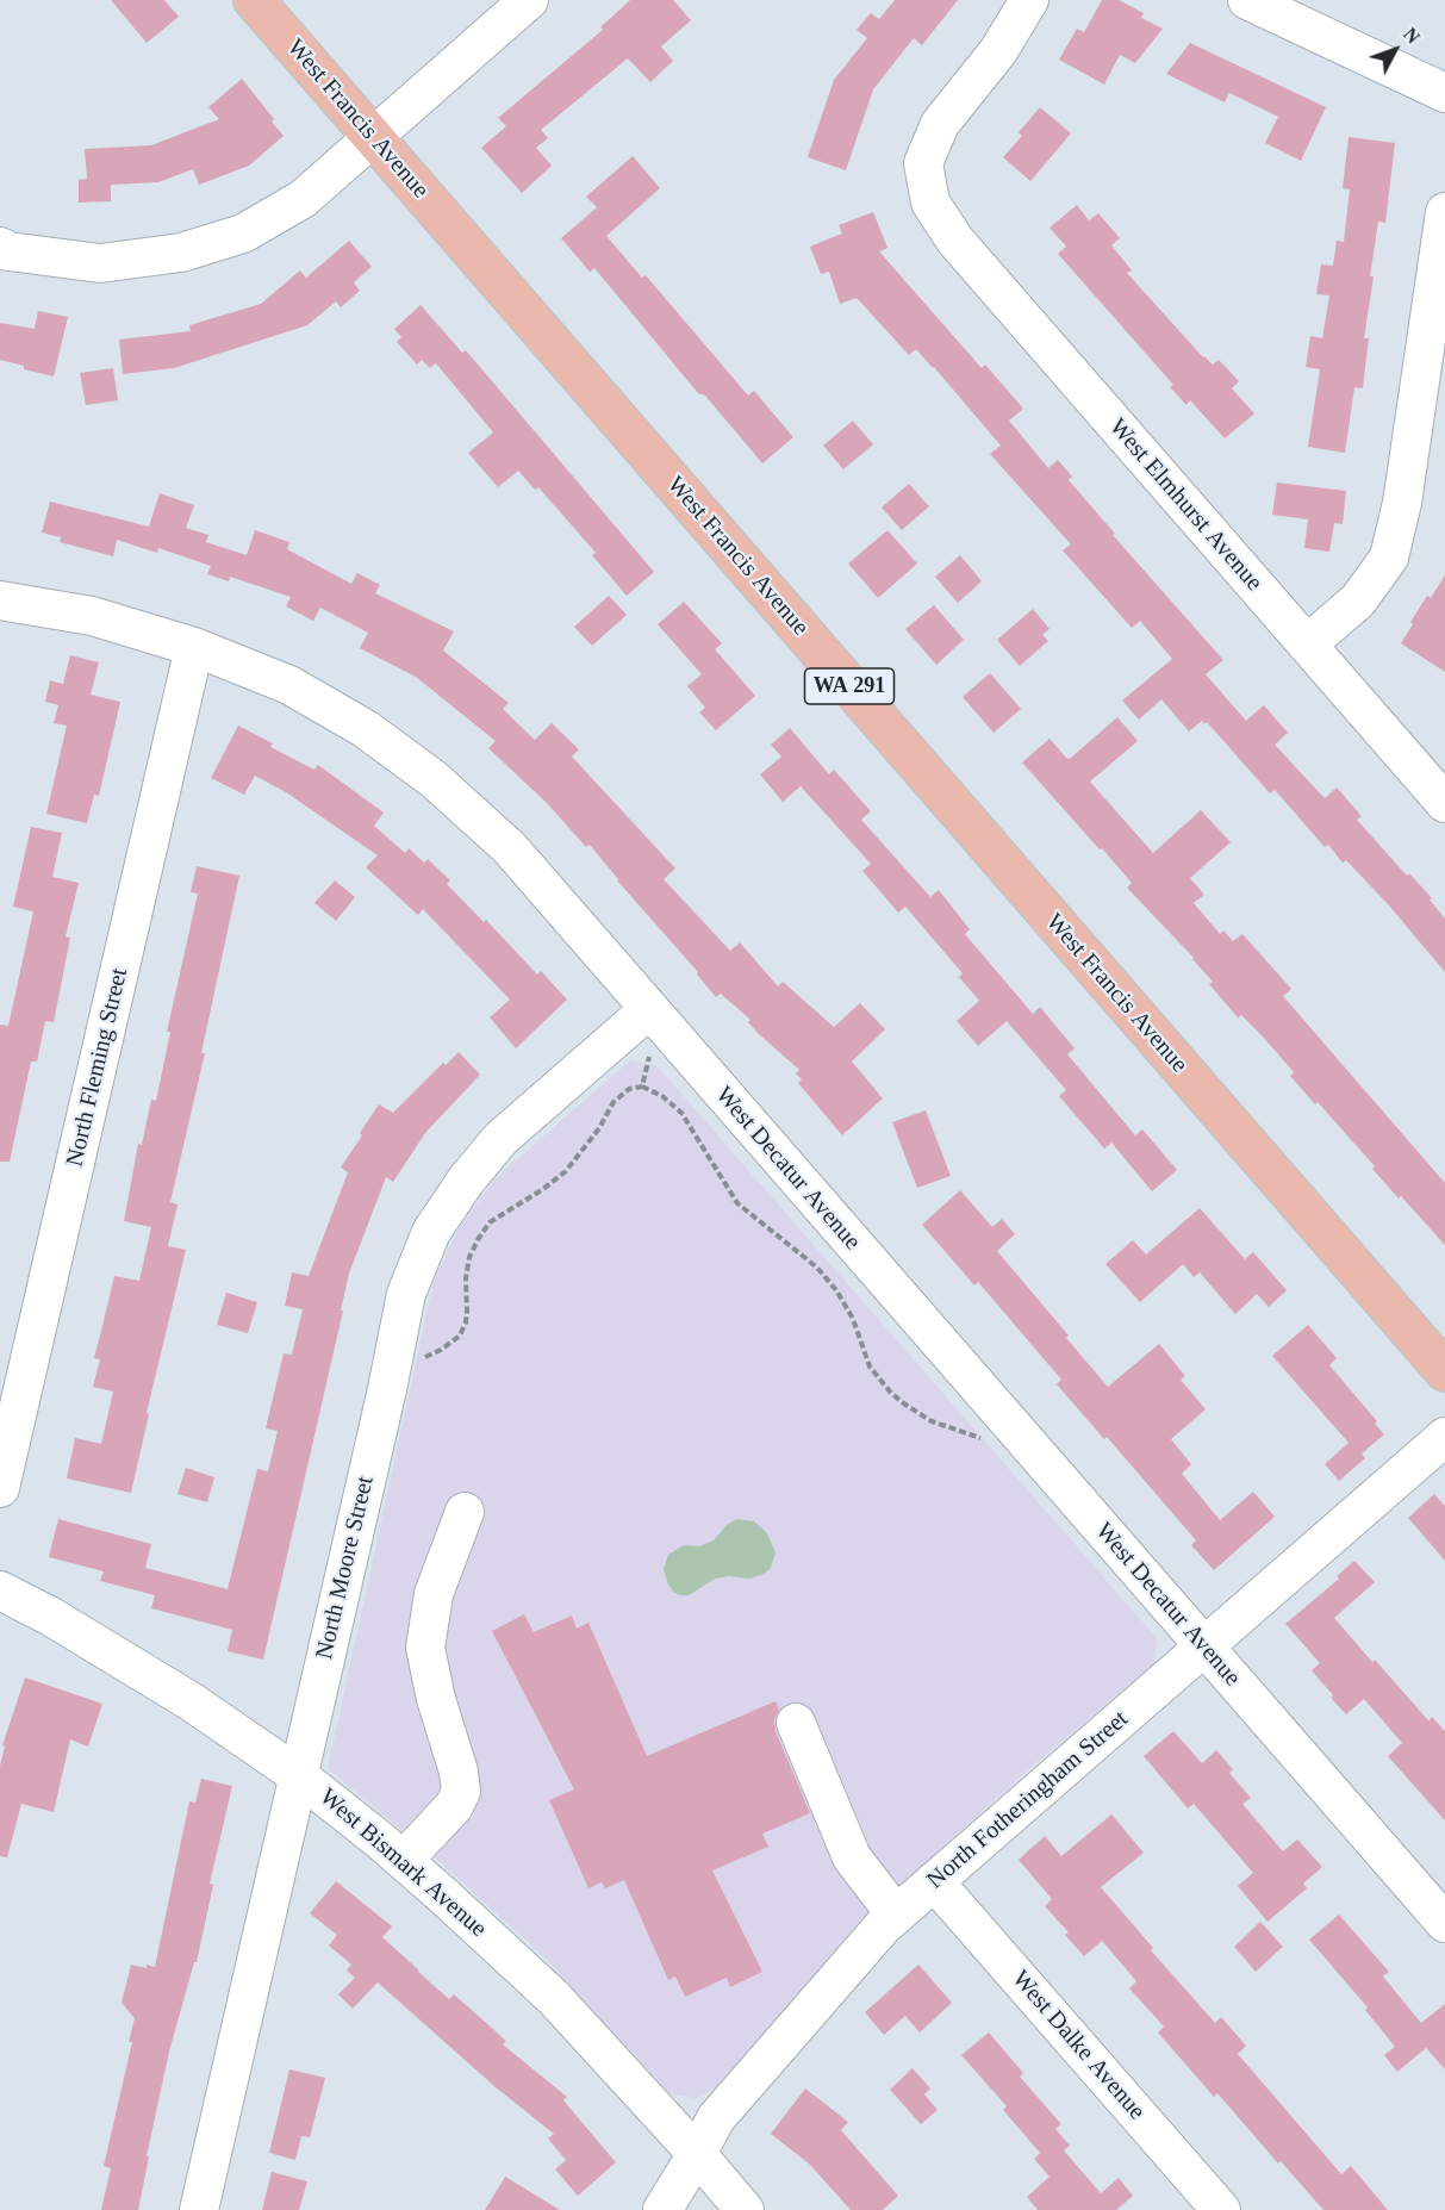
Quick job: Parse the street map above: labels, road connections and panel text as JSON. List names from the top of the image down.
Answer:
{
  "streets": {
    "main road": ["West Francis Avenue", "WA 291"],
    "street": [
      "West Elmhurst Avenue",
      "North Fleming Street",
      "West Decatur Avenue",
      "North Moore Street",
      "North Fotheringham Street",
      "West Bismark Avenue",
      "West Dalke Avenue"
    ]
  },
  "crossings": [
    ["North Fleming Street", "West Decatur Avenue"],
    ["West Decatur Avenue", "North Moore Street"],
    ["West Decatur Avenue", "North Fotheringham Street"],
    ["North Moore Street", "West Bismark Avenue"],
    ["North Fotheringham Street", "West Bismark Avenue"],
    ["North Fotheringham Street", "West Dalke Avenue"]
  ],
  "north": "top right"
}
